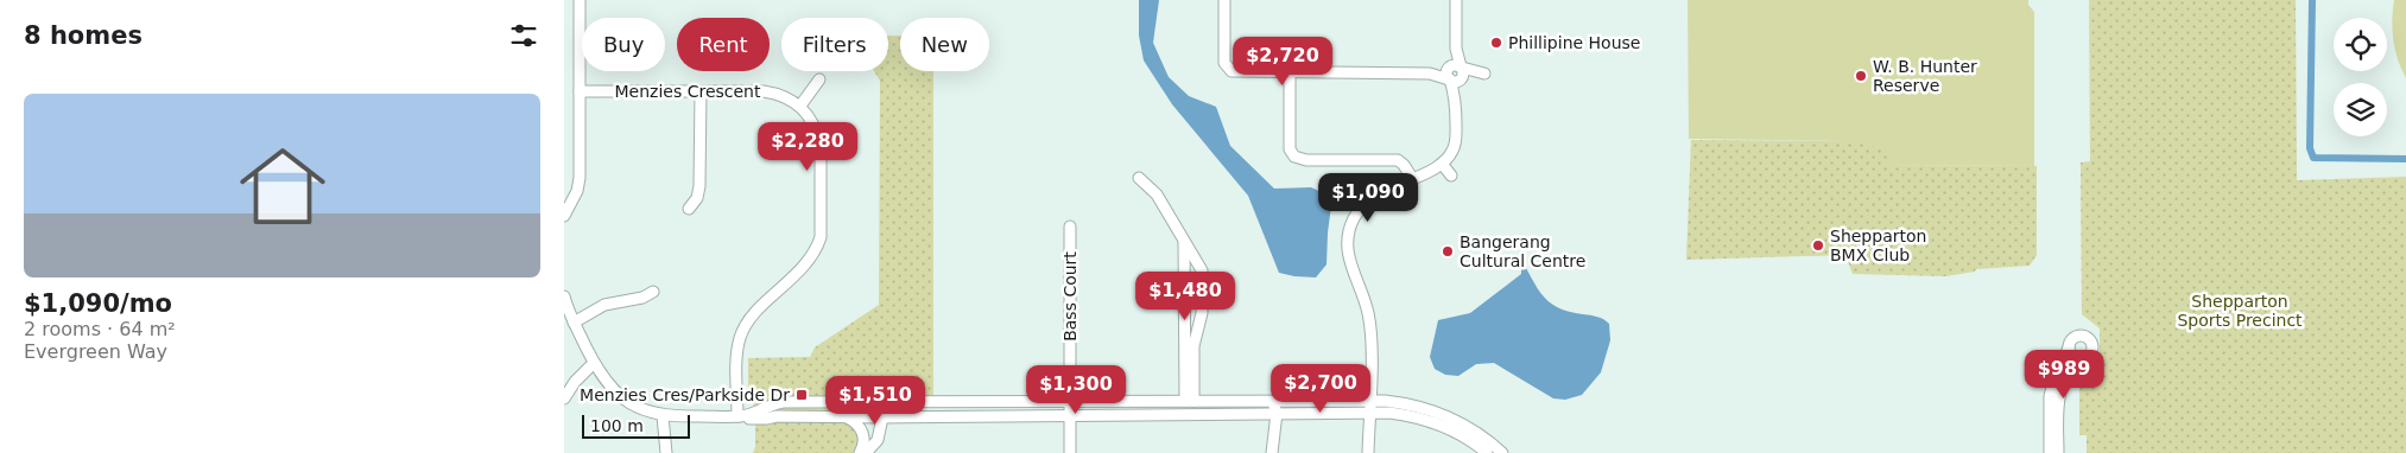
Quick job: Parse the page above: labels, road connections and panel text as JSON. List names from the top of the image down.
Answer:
{
  "streets": {
    "street": ["Menzies Crescent", "Bass Court"]
  },
  "parks": ["Shepparton Sports Precinct"],
  "places": {
    "other": [
      "Phillipine House",
      "W. B. Hunter Reserve",
      "Shepparton BMX Club",
      "Bangerang Cultural Centre"
    ],
    "transit": ["Menzies Cres/Parkside Dr"]
  },
  "scale_bar": "100 m",
  "page": {
    "heading": "8 homes",
    "chip": [
      "Buy",
      "Rent",
      "Filters",
      "New"
    ],
    "price": [
      "$2,720",
      "$2,280",
      "$1,090",
      "$1,480",
      "$989",
      "$2,700",
      "$1,300",
      "$1,510"
    ],
    "list": [
      {
        "name": "$1,090/mo",
        "note": "2 rooms · 64 m² · Evergreen Way"
      }
    ],
    "scale": "100 m"
  }
}
